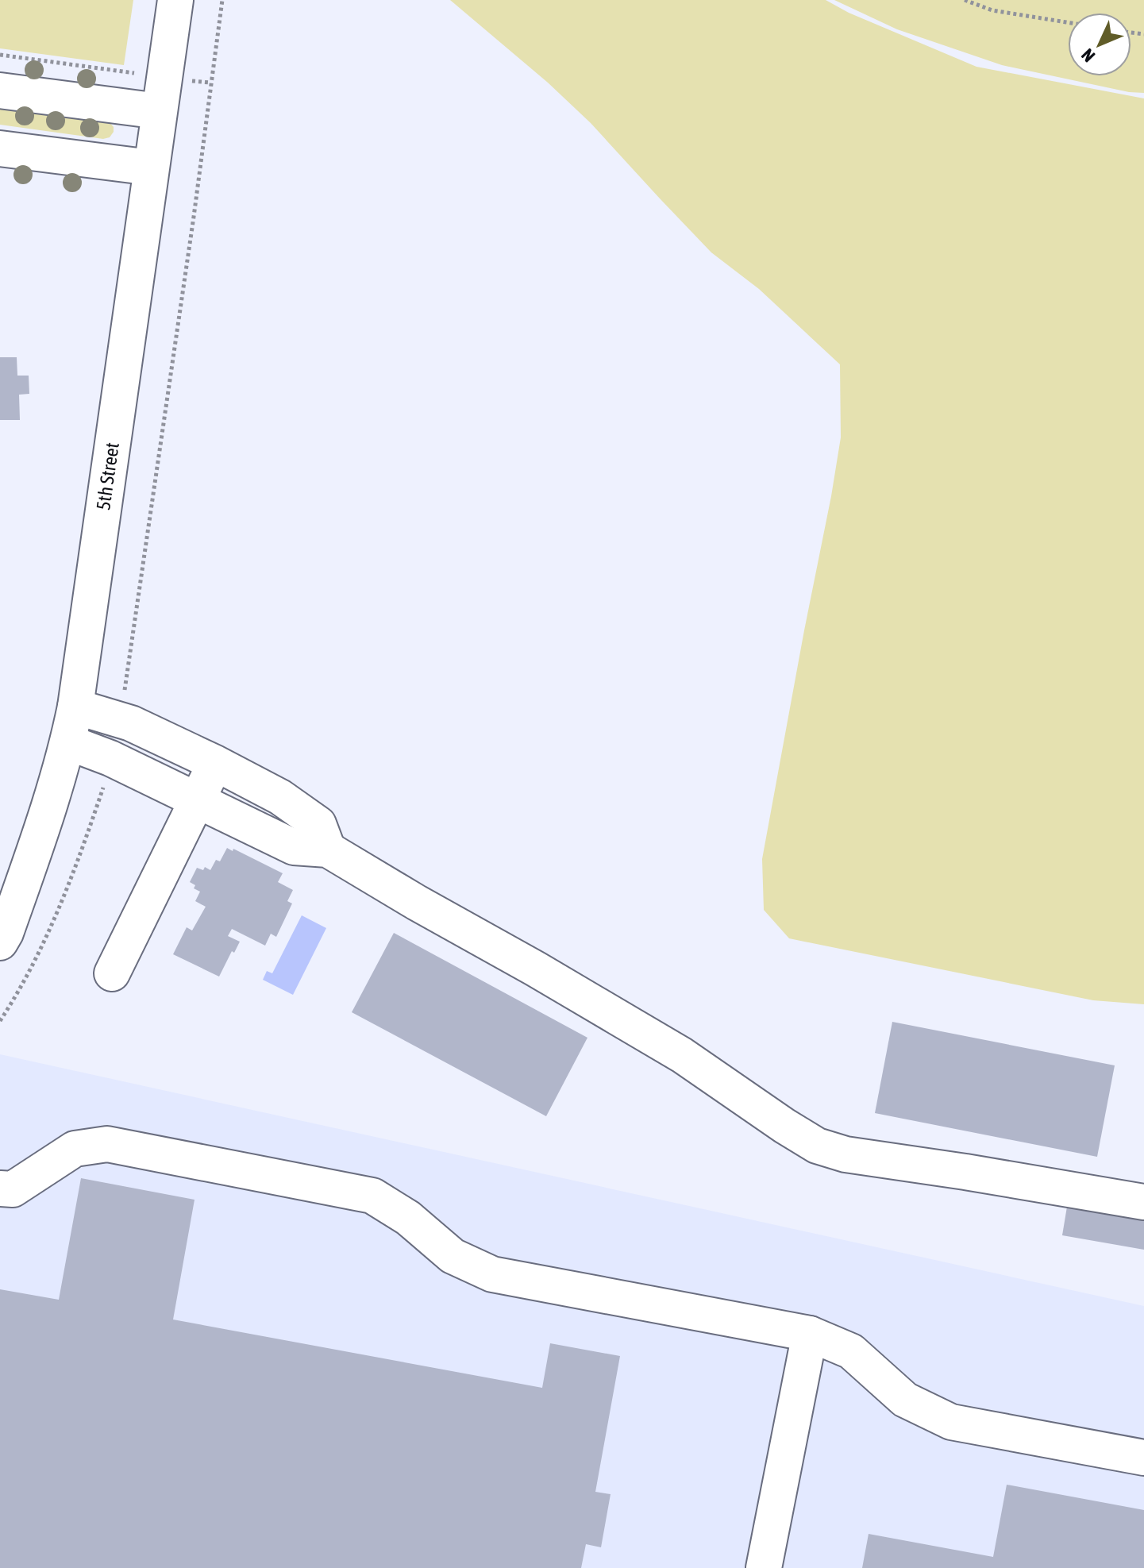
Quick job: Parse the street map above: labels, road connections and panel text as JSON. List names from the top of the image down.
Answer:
{
  "streets": {
    "street": ["5th Street"]
  },
  "north": "bottom left"
}
